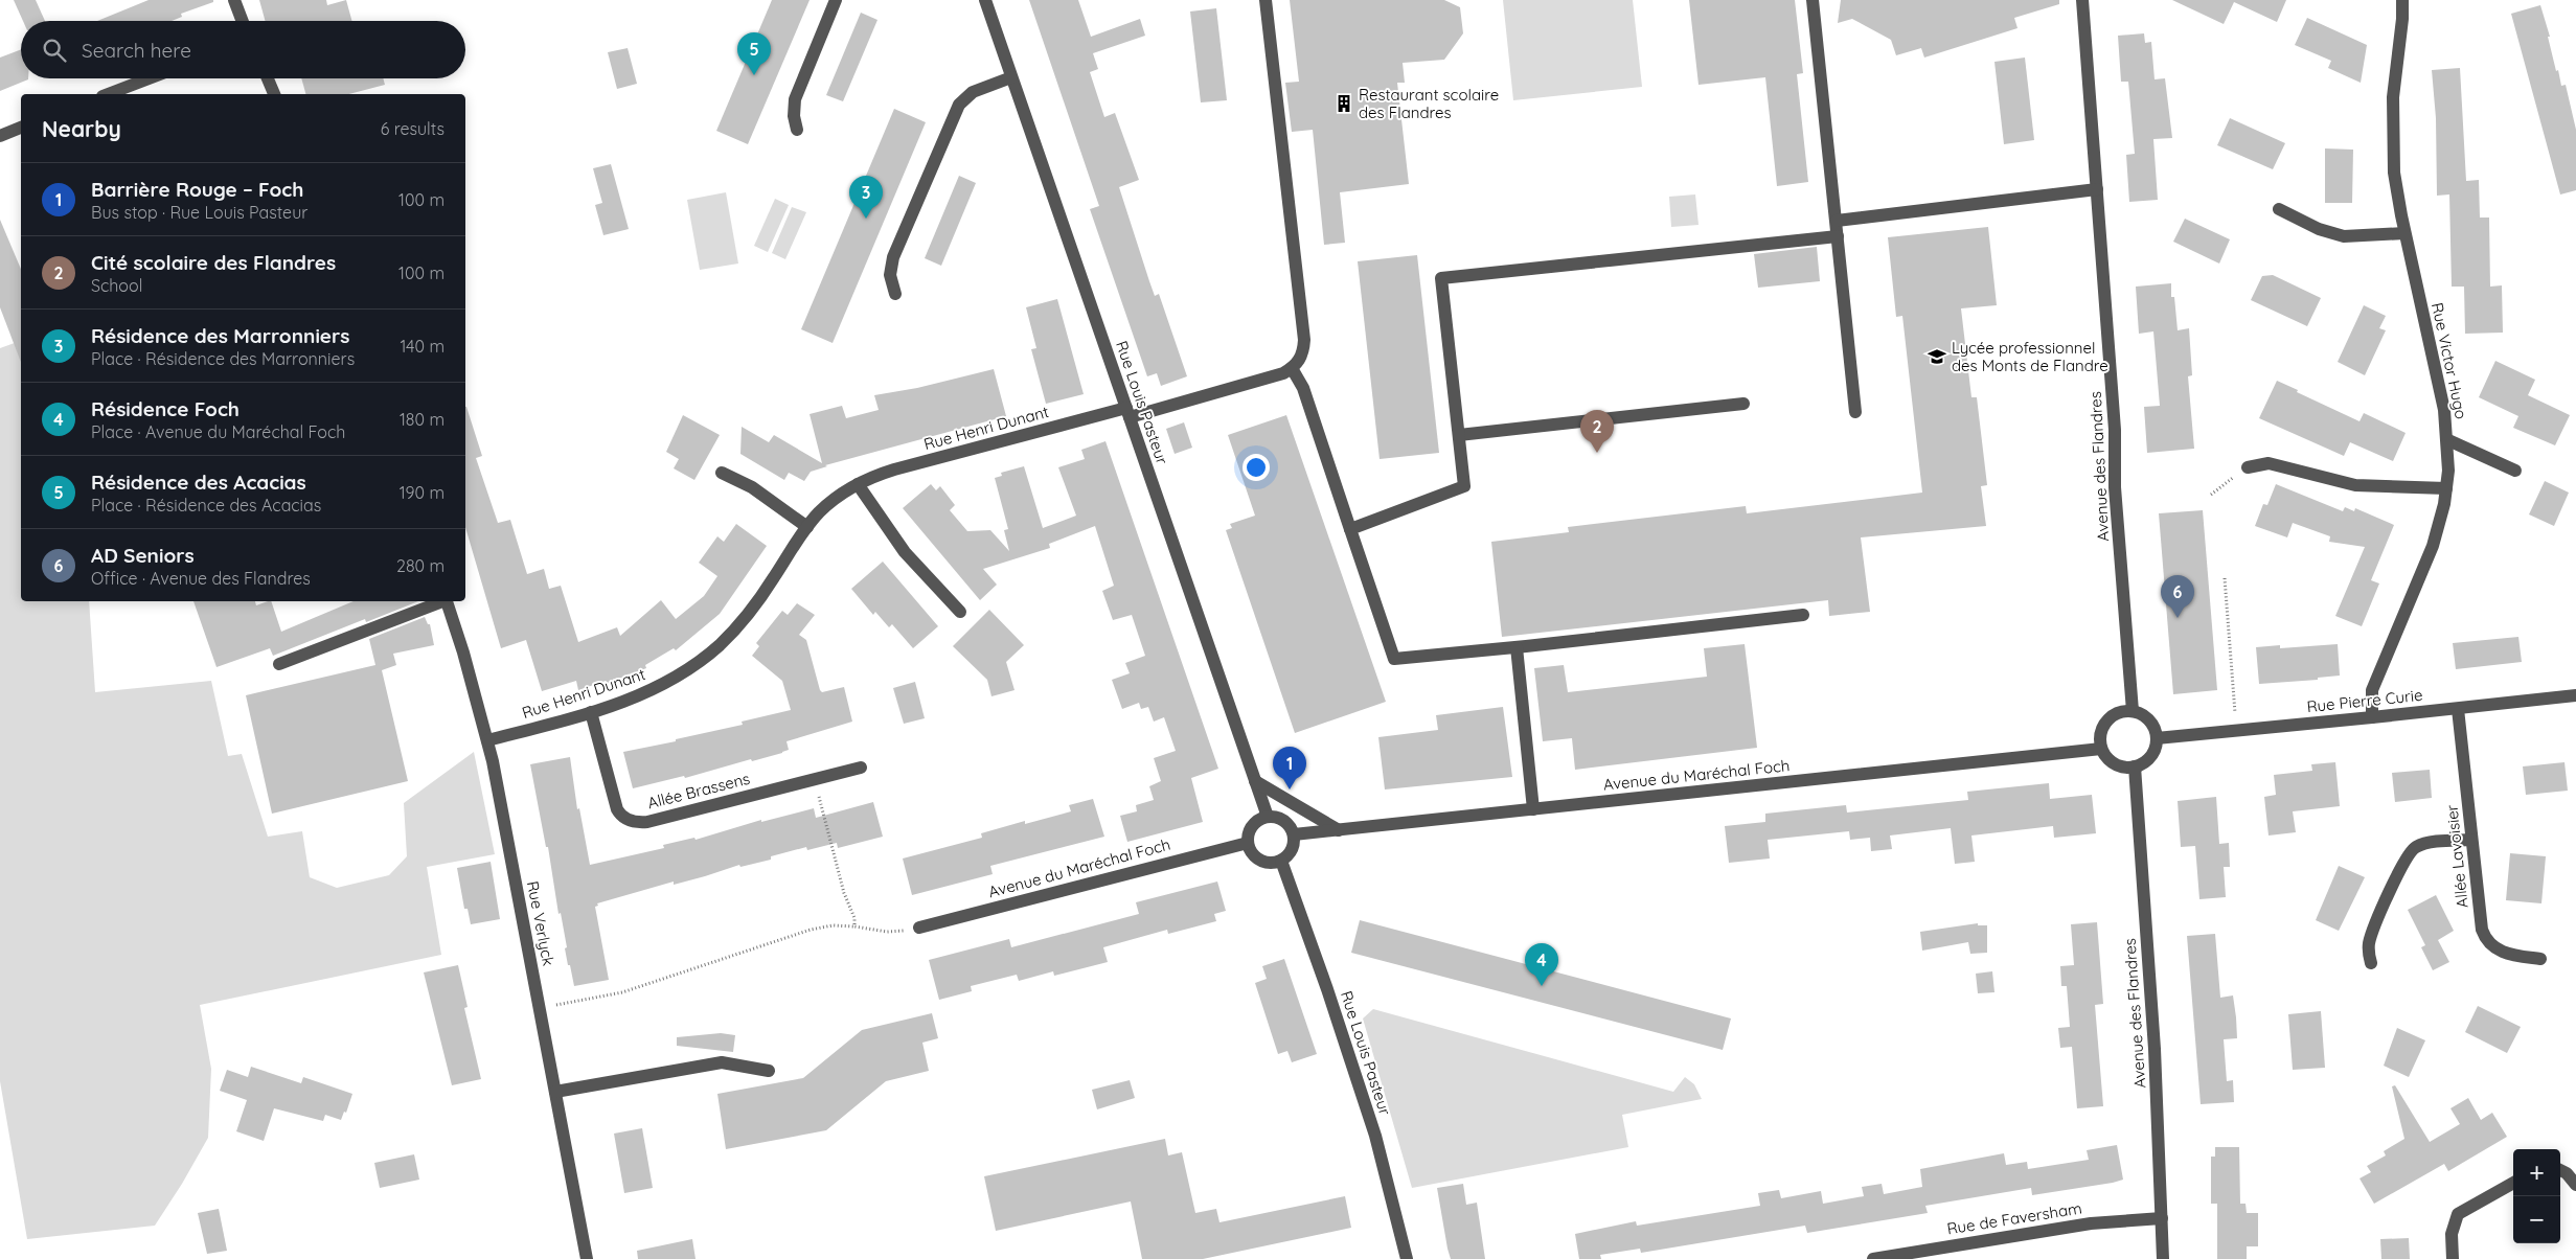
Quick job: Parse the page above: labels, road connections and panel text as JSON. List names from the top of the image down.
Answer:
{
  "streets": {
    "street": [
      "Rue Victor Hugo",
      "Rue Louis Pasteur",
      "Rue Henri Dunant",
      "Avenue des Flandres",
      "Rue Pierre Curie",
      "Avenue du Maréchal Foch",
      "Allée Brassens",
      "Allée Lavoisier",
      "Rue Verlyck",
      "Rue de Faversham"
    ]
  },
  "crossings": [
    ["Rue Victor Hugo", "Rue Pierre Curie"],
    ["Rue Louis Pasteur", "Rue Henri Dunant"],
    ["Rue Louis Pasteur", "Avenue du Maréchal Foch"],
    ["Rue Henri Dunant", "Allée Brassens"],
    ["Rue Henri Dunant", "Rue Verlyck"],
    ["Avenue des Flandres", "Rue Pierre Curie"],
    ["Avenue des Flandres", "Avenue du Maréchal Foch"],
    ["Avenue des Flandres", "Rue de Faversham"],
    ["Rue Pierre Curie", "Avenue du Maréchal Foch"],
    ["Rue Pierre Curie", "Allée Lavoisier"]
  ],
  "places": {
    "building": ["Restaurant scolaire des Flandres"],
    "school or university": ["Lycée professionnel des Monts de Flandre"]
  },
  "page": {
    "search": "Search here",
    "pins": [
      "5",
      "3",
      "2",
      "6",
      "1",
      "4"
    ],
    "heading": ["Nearby", "6 results"],
    "list": [
      {
        "mark": "1",
        "name": "Barrière Rouge – Foch",
        "note": "Bus stop · Rue Louis Pasteur",
        "value": "100 m"
      },
      {
        "mark": "2",
        "name": "Cité scolaire des Flandres",
        "note": "School",
        "value": "100 m"
      },
      {
        "mark": "3",
        "name": "Résidence des Marronniers",
        "note": "Place · Résidence des Marronniers",
        "value": "140 m"
      },
      {
        "mark": "4",
        "name": "Résidence Foch",
        "note": "Place · Avenue du Maréchal Foch",
        "value": "180 m"
      },
      {
        "mark": "5",
        "name": "Résidence des Acacias",
        "note": "Place · Résidence des Acacias",
        "value": "190 m"
      },
      {
        "mark": "6",
        "name": "AD Seniors",
        "note": "Office · Avenue des Flandres",
        "value": "280 m"
      }
    ],
    "map_buttons": ["+", "−"]
  }
}
